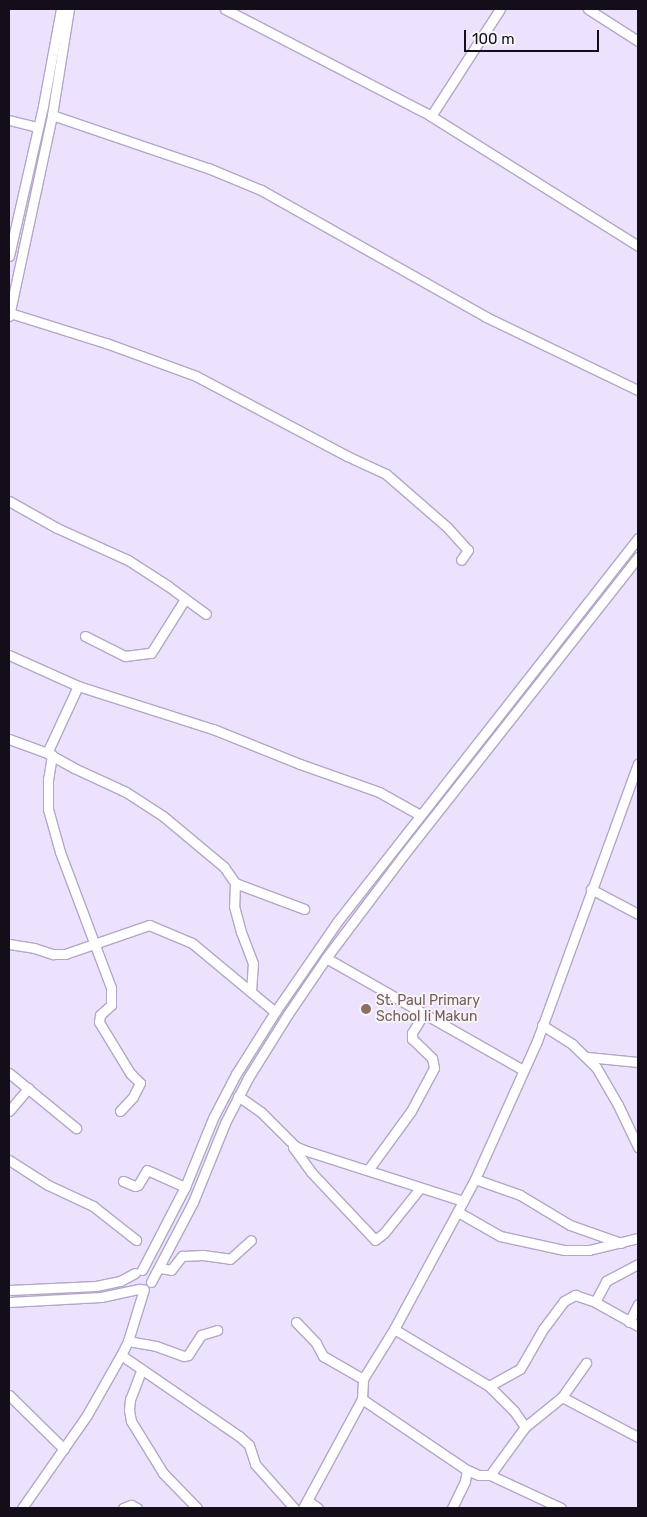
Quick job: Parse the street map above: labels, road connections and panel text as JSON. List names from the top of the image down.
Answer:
{
  "places": ["St. Paul Primary School Ii Makun"],
  "scale_bar": "100 m"
}
